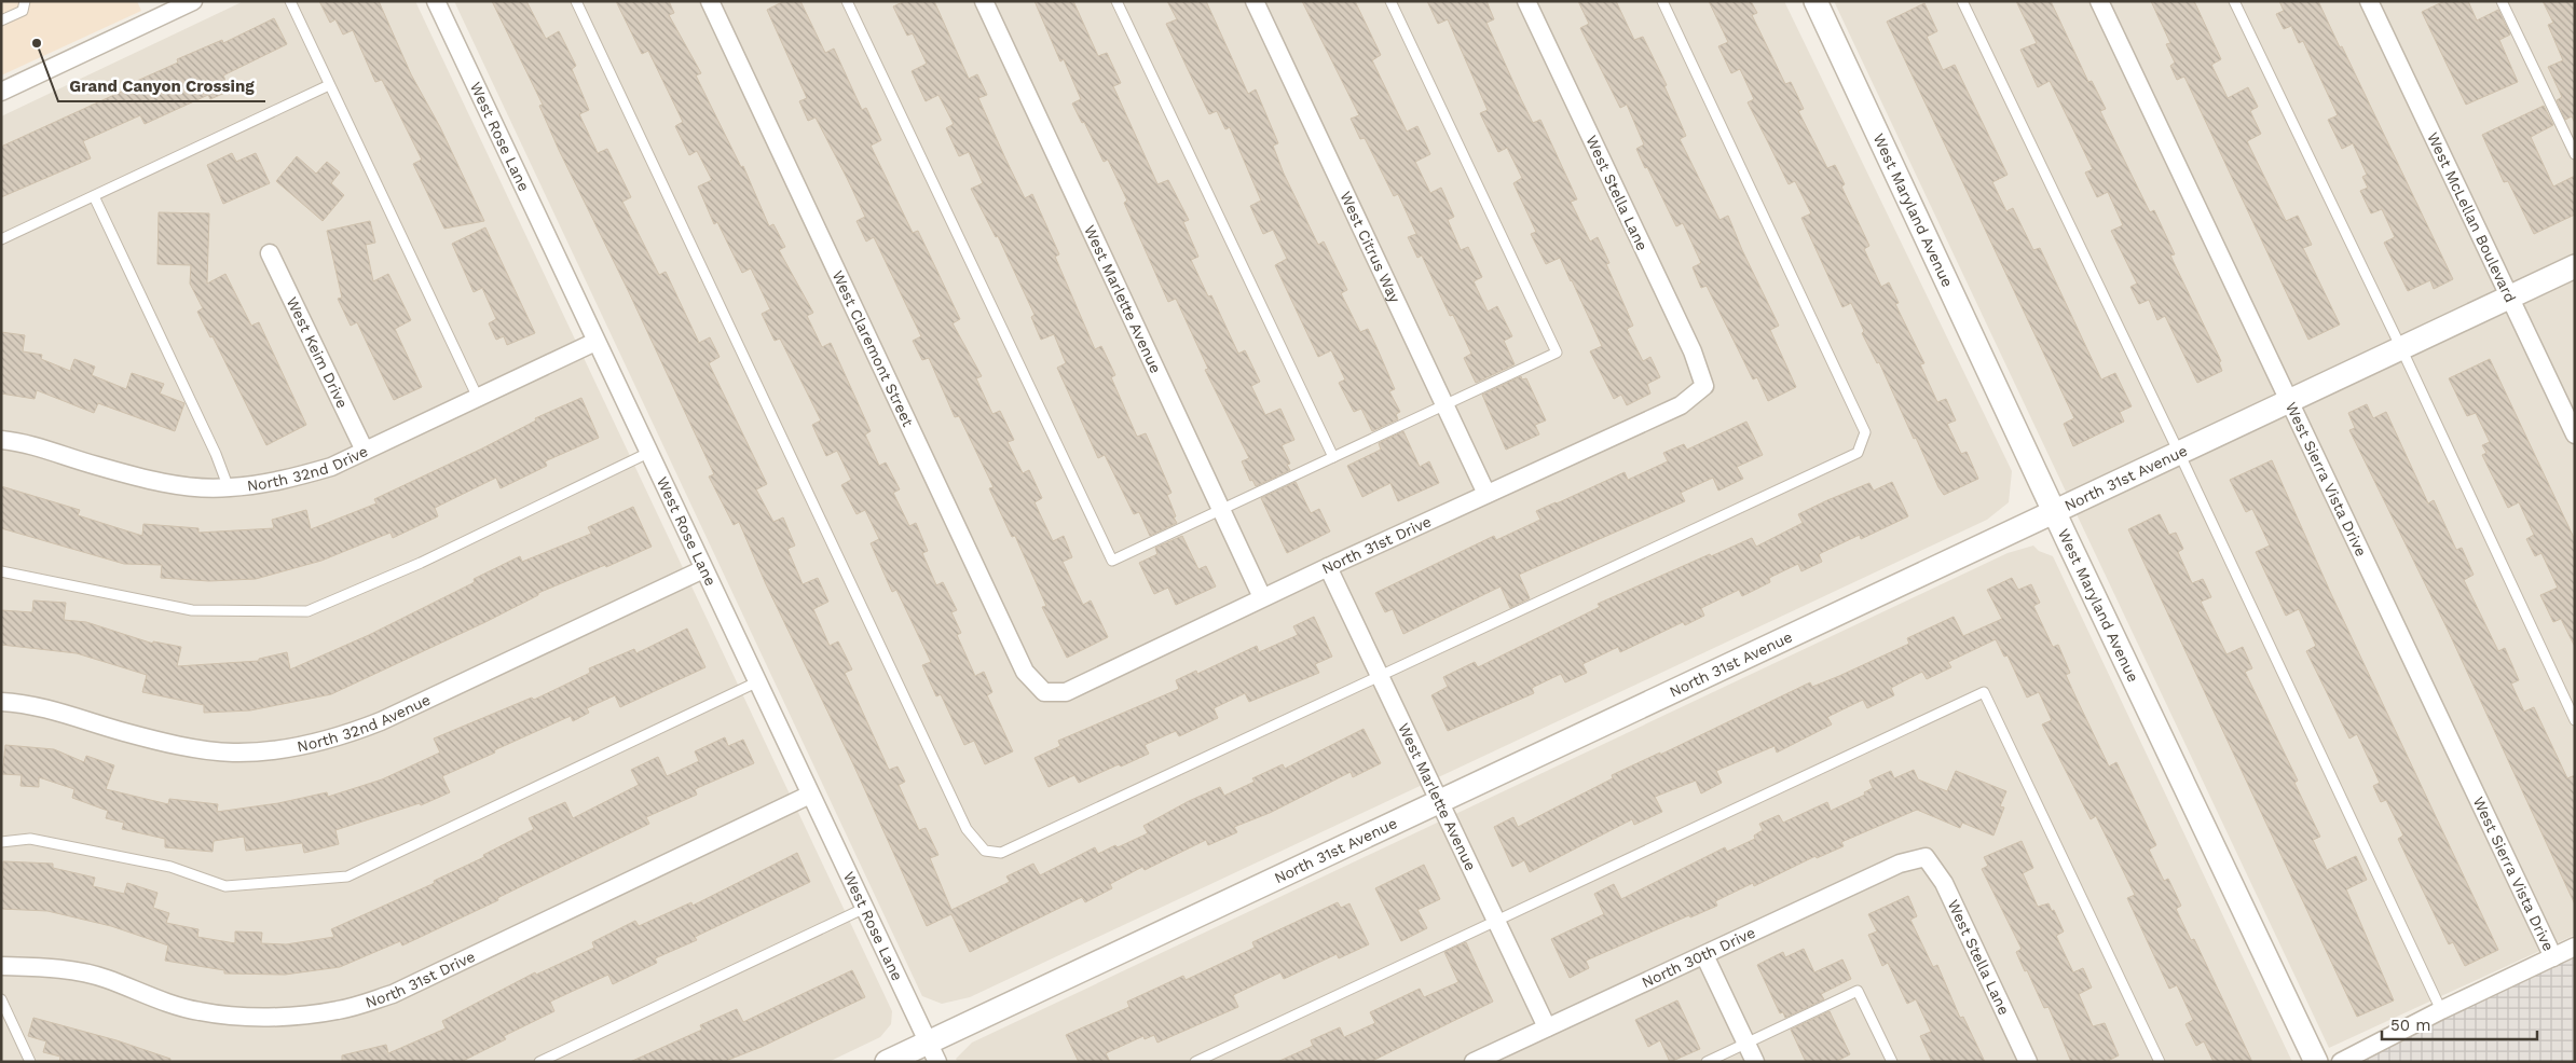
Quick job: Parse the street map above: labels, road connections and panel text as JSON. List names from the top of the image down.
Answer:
{
  "streets": {
    "street": [
      "West Rose Lane",
      "West Stella Lane",
      "West Maryland Avenue",
      "West McLellan Boulevard",
      "West Citrus Way",
      "West Marlette Avenue",
      "West Claremont Street",
      "West Keim Drive",
      "North 32nd Drive",
      "North 31st Avenue",
      "West Sierra Vista Drive",
      "North 31st Drive",
      "North 32nd Avenue",
      "North 30th Drive"
    ]
  },
  "crossings": [
    ["West Rose Lane", "North 32nd Drive"],
    ["West Rose Lane", "North 31st Avenue"],
    ["West Rose Lane", "North 31st Drive"],
    ["West Rose Lane", "North 32nd Avenue"],
    ["West Stella Lane", "North 31st Drive"],
    ["West Stella Lane", "North 30th Drive"],
    ["West Maryland Avenue", "North 31st Avenue"],
    ["West McLellan Boulevard", "North 31st Avenue"],
    ["West Citrus Way", "North 31st Drive"],
    ["West Marlette Avenue", "North 31st Avenue"],
    ["West Marlette Avenue", "North 31st Drive"],
    ["West Marlette Avenue", "North 30th Drive"],
    ["West Claremont Street", "North 31st Drive"],
    ["West Keim Drive", "North 32nd Drive"],
    ["North 31st Avenue", "West Sierra Vista Drive"]
  ],
  "places": ["Grand Canyon Crossing"],
  "scale_bar": "50 m"
}
